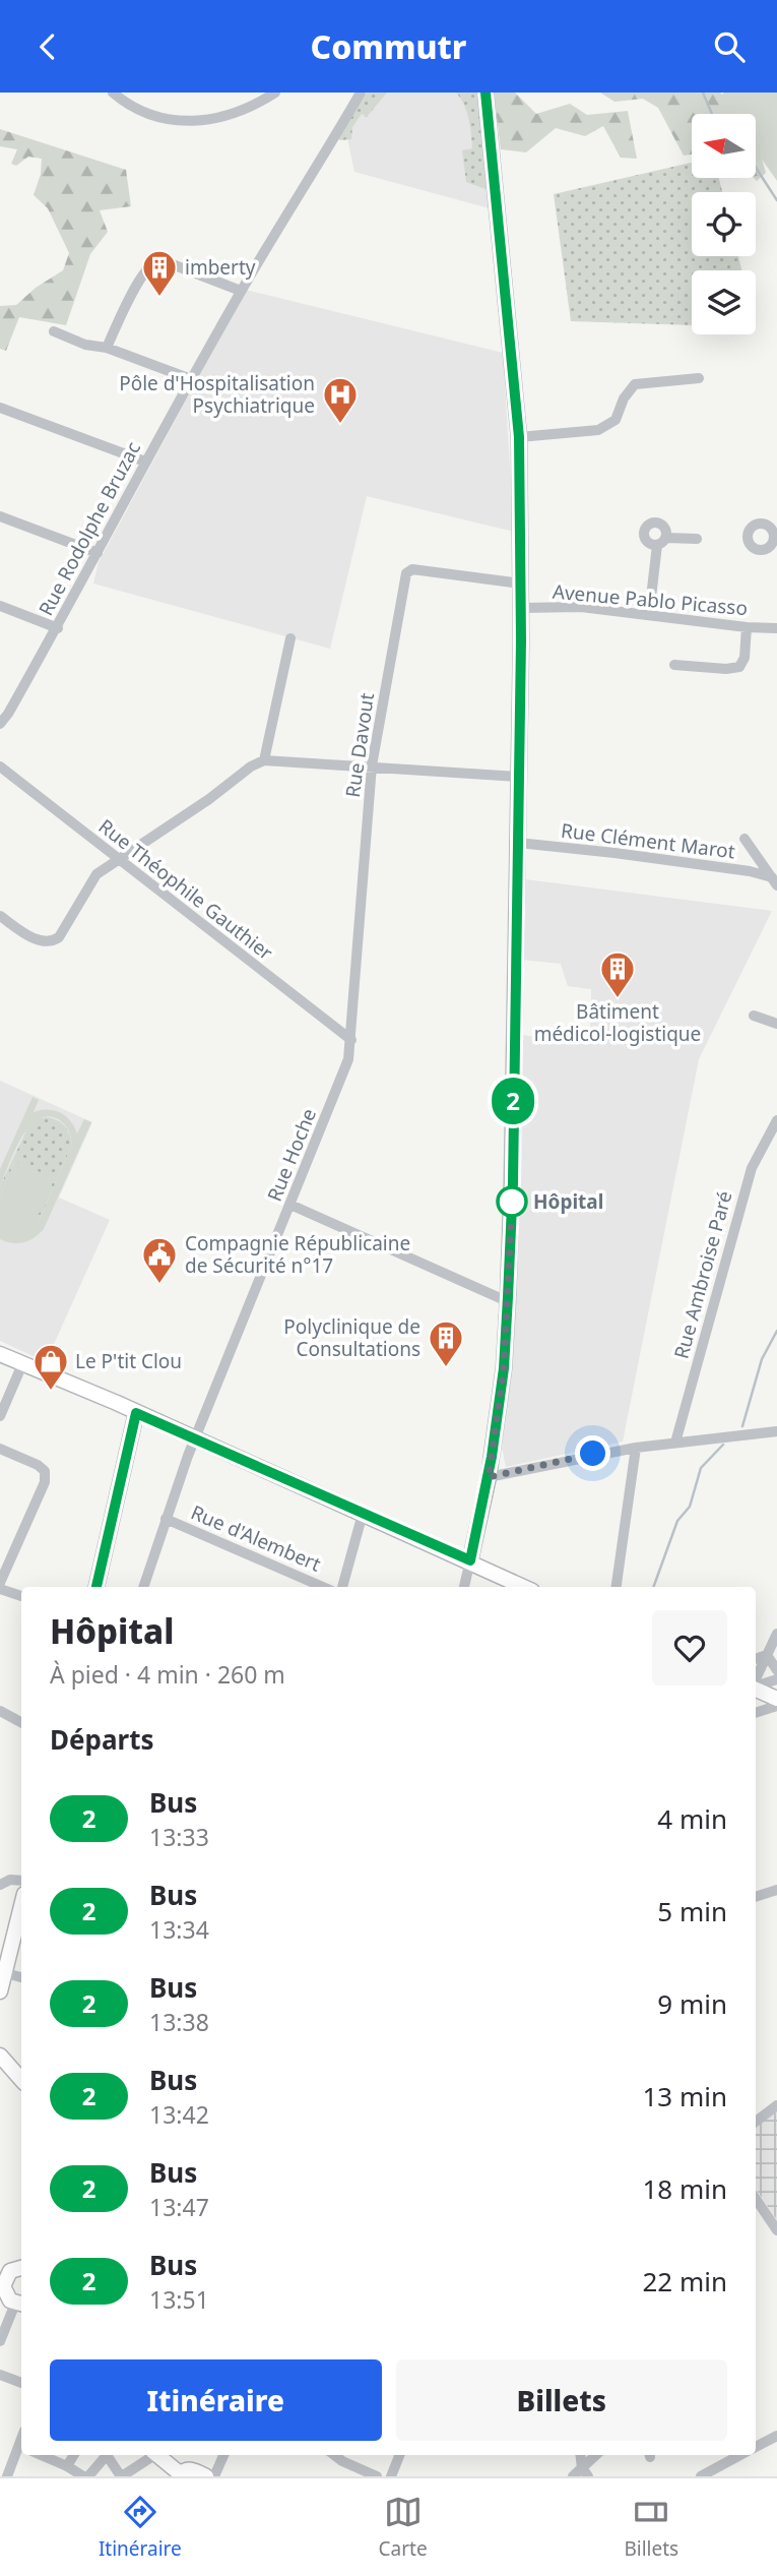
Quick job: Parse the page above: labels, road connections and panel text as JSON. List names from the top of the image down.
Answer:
{
  "streets": {
    "street": [
      "Rue Rodolphe Bruzac",
      "Avenue Pablo Picasso",
      "Rue Davout",
      "Rue Clément Marot",
      "Rue Théophile Gauthier",
      "Rue Hoche",
      "Rue Ambroise Paré",
      "Rue d'Alembert"
    ]
  },
  "crossings": [
    ["Rue Davout", "Rue Théophile Gauthier"],
    ["Rue Davout", "Rue Hoche"],
    ["Rue Théophile Gauthier", "Rue Hoche"],
    ["Rue Hoche", "Rue d'Alembert"]
  ],
  "places": {
    "building": ["imberty", "Bâtiment médicol-logistique", "Polyclinique de Consultations"],
    "hospital": ["Pôle d'Hospitalisation Psychiatrique"],
    "other": ["Hôpital"],
    "public building": ["Compagnie Républicaine de Sécurité n°17"],
    "shop": ["Le P'tit Clou"]
  },
  "lines": ["bus line 2"],
  "north": "left",
  "page": {
    "header": "Commutr",
    "on_map": "2",
    "heading": [
      ["Hôpital", "À pied · 4 min · 260 m"],
      "Départs"
    ],
    "list": [
      {
        "mark": "2",
        "name": "Bus",
        "note": "13:33",
        "value": "4 min"
      },
      {
        "mark": "2",
        "name": "Bus",
        "note": "13:34",
        "value": "5 min"
      },
      {
        "mark": "2",
        "name": "Bus",
        "note": "13:38",
        "value": "9 min"
      },
      {
        "mark": "2",
        "name": "Bus",
        "note": "13:42",
        "value": "13 min"
      },
      {
        "mark": "2",
        "name": "Bus",
        "note": "13:47",
        "value": "18 min"
      },
      {
        "mark": "2",
        "name": "Bus",
        "note": "13:51",
        "value": "22 min"
      }
    ],
    "buttons": ["Itinéraire", "Billets"],
    "tabs": ["Itinéraire", "Carte", "Billets"]
  }
}
